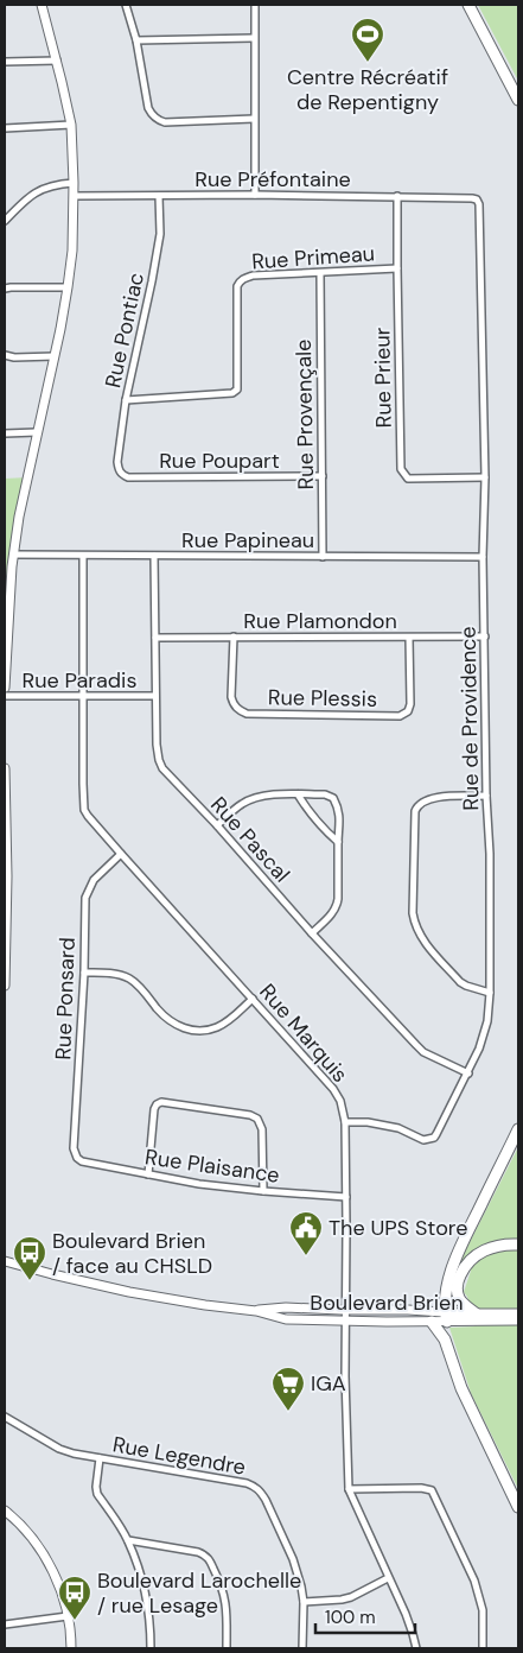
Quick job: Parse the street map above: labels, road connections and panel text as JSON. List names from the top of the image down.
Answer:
{
  "streets": {
    "street": [
      "Rue Préfontaine",
      "Rue Primeau",
      "Rue Pontiac",
      "Rue Prieur",
      "Rue Provençale",
      "Rue Poupart",
      "Rue Papineau",
      "Rue Plamondon",
      "Rue Paradis",
      "Rue Plessis",
      "Rue de Providence",
      "Rue Pascal",
      "Rue Ponsard",
      "Rue Marquis",
      "Rue Plaisance",
      "Boulevard Brien",
      "Rue Legendre"
    ]
  },
  "crossings": [
    ["Rue Préfontaine", "Rue Pontiac"],
    ["Rue Préfontaine", "Rue Prieur"],
    ["Rue Préfontaine", "Rue de Providence"],
    ["Rue Primeau", "Rue Pontiac"],
    ["Rue Primeau", "Rue Prieur"],
    ["Rue Primeau", "Rue Provençale"],
    ["Rue Pontiac", "Rue Poupart"],
    ["Rue Prieur", "Rue de Providence"],
    ["Rue Provençale", "Rue Poupart"],
    ["Rue Provençale", "Rue Papineau"],
    ["Rue Papineau", "Rue de Providence"],
    ["Rue Papineau", "Rue Pascal"],
    ["Rue Papineau", "Rue Marquis"],
    ["Rue Plamondon", "Rue Plessis"],
    ["Rue Plamondon", "Rue de Providence"],
    ["Rue Plamondon", "Rue Pascal"],
    ["Rue Paradis", "Rue Pascal"],
    ["Rue Paradis", "Rue Marquis"],
    ["Rue de Providence", "Rue Pascal"],
    ["Rue de Providence", "Rue Marquis"],
    ["Rue Ponsard", "Rue Marquis"],
    ["Rue Ponsard", "Rue Plaisance"],
    ["Rue Marquis", "Rue Plaisance"],
    ["Rue Marquis", "Boulevard Brien"]
  ],
  "places": {
    "sports": ["Centre Récréatif de Repentigny"],
    "public building": ["The UPS Store"],
    "bus stop": ["Boulevard Brien / face au CHSLD", "Boulevard Larochelle / rue Lesage"],
    "supermarket": ["IGA"]
  },
  "scale_bar": "100 m"
}
